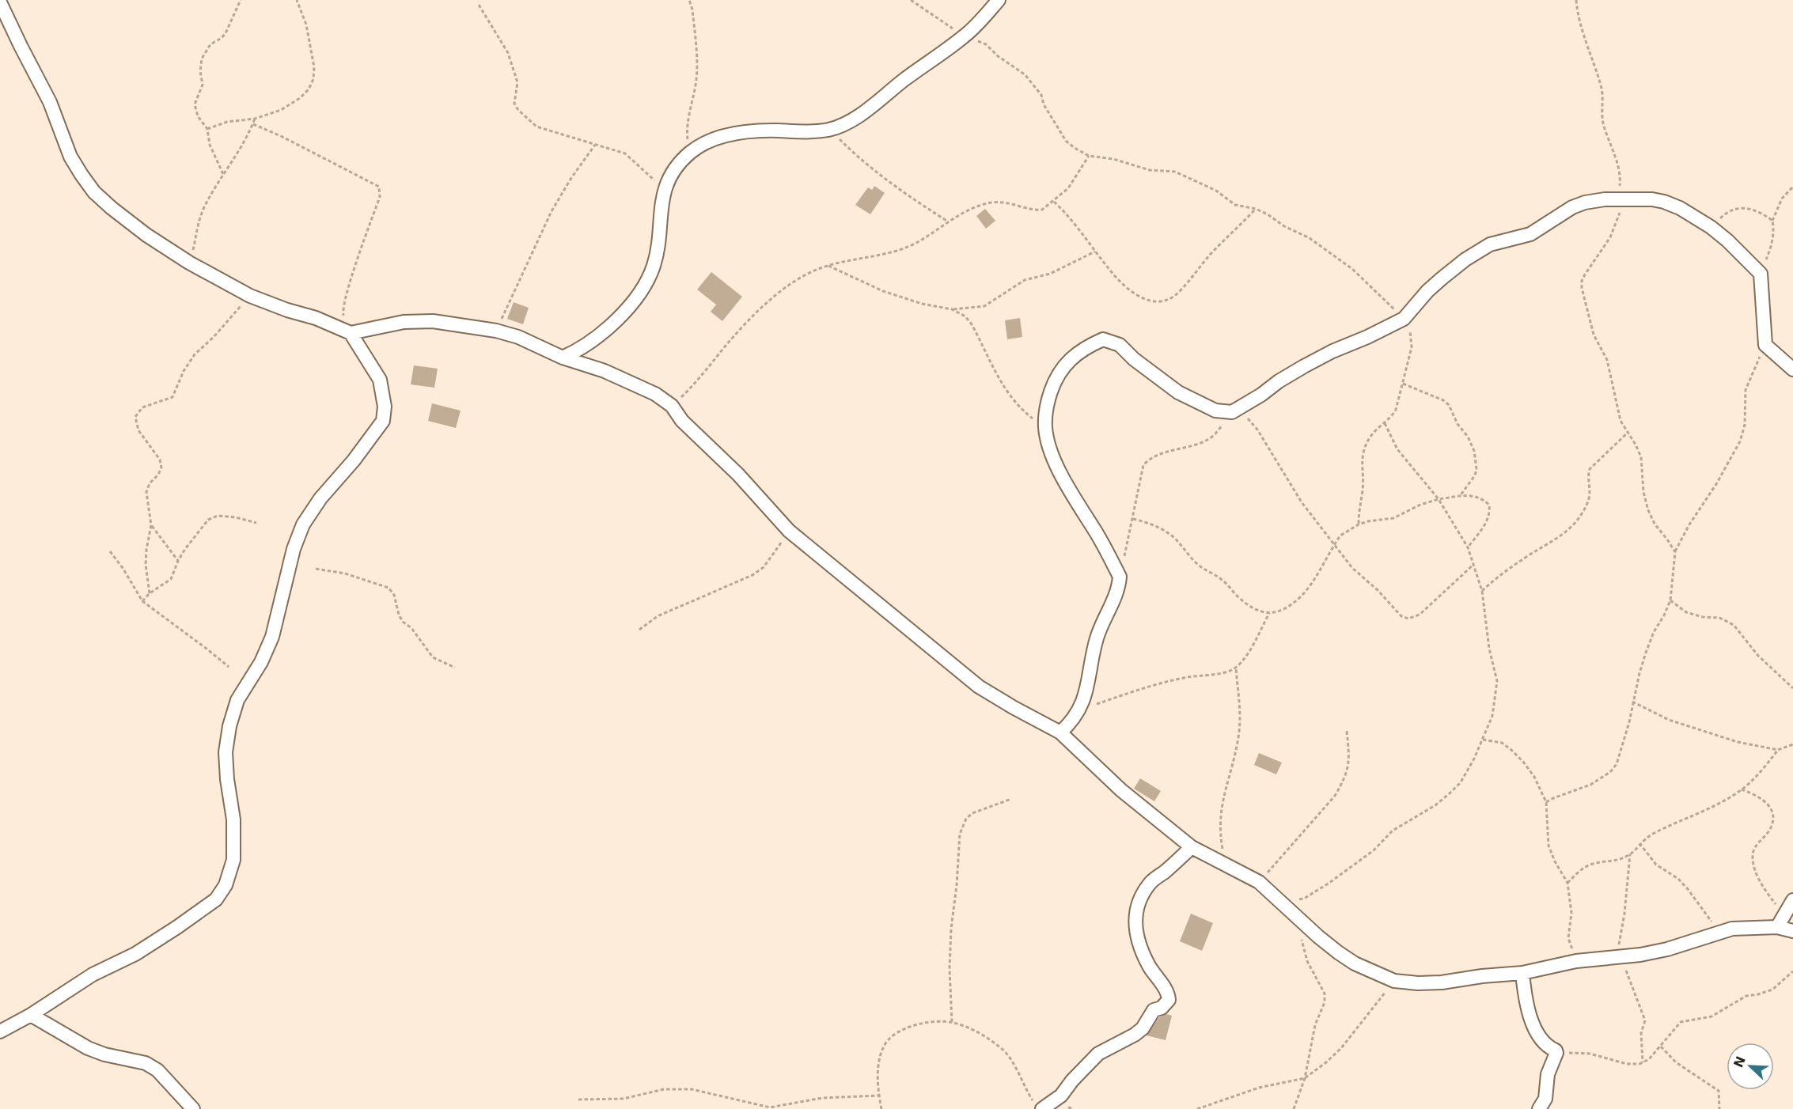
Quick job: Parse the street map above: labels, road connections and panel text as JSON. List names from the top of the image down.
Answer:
{
  "north": "top left"
}
